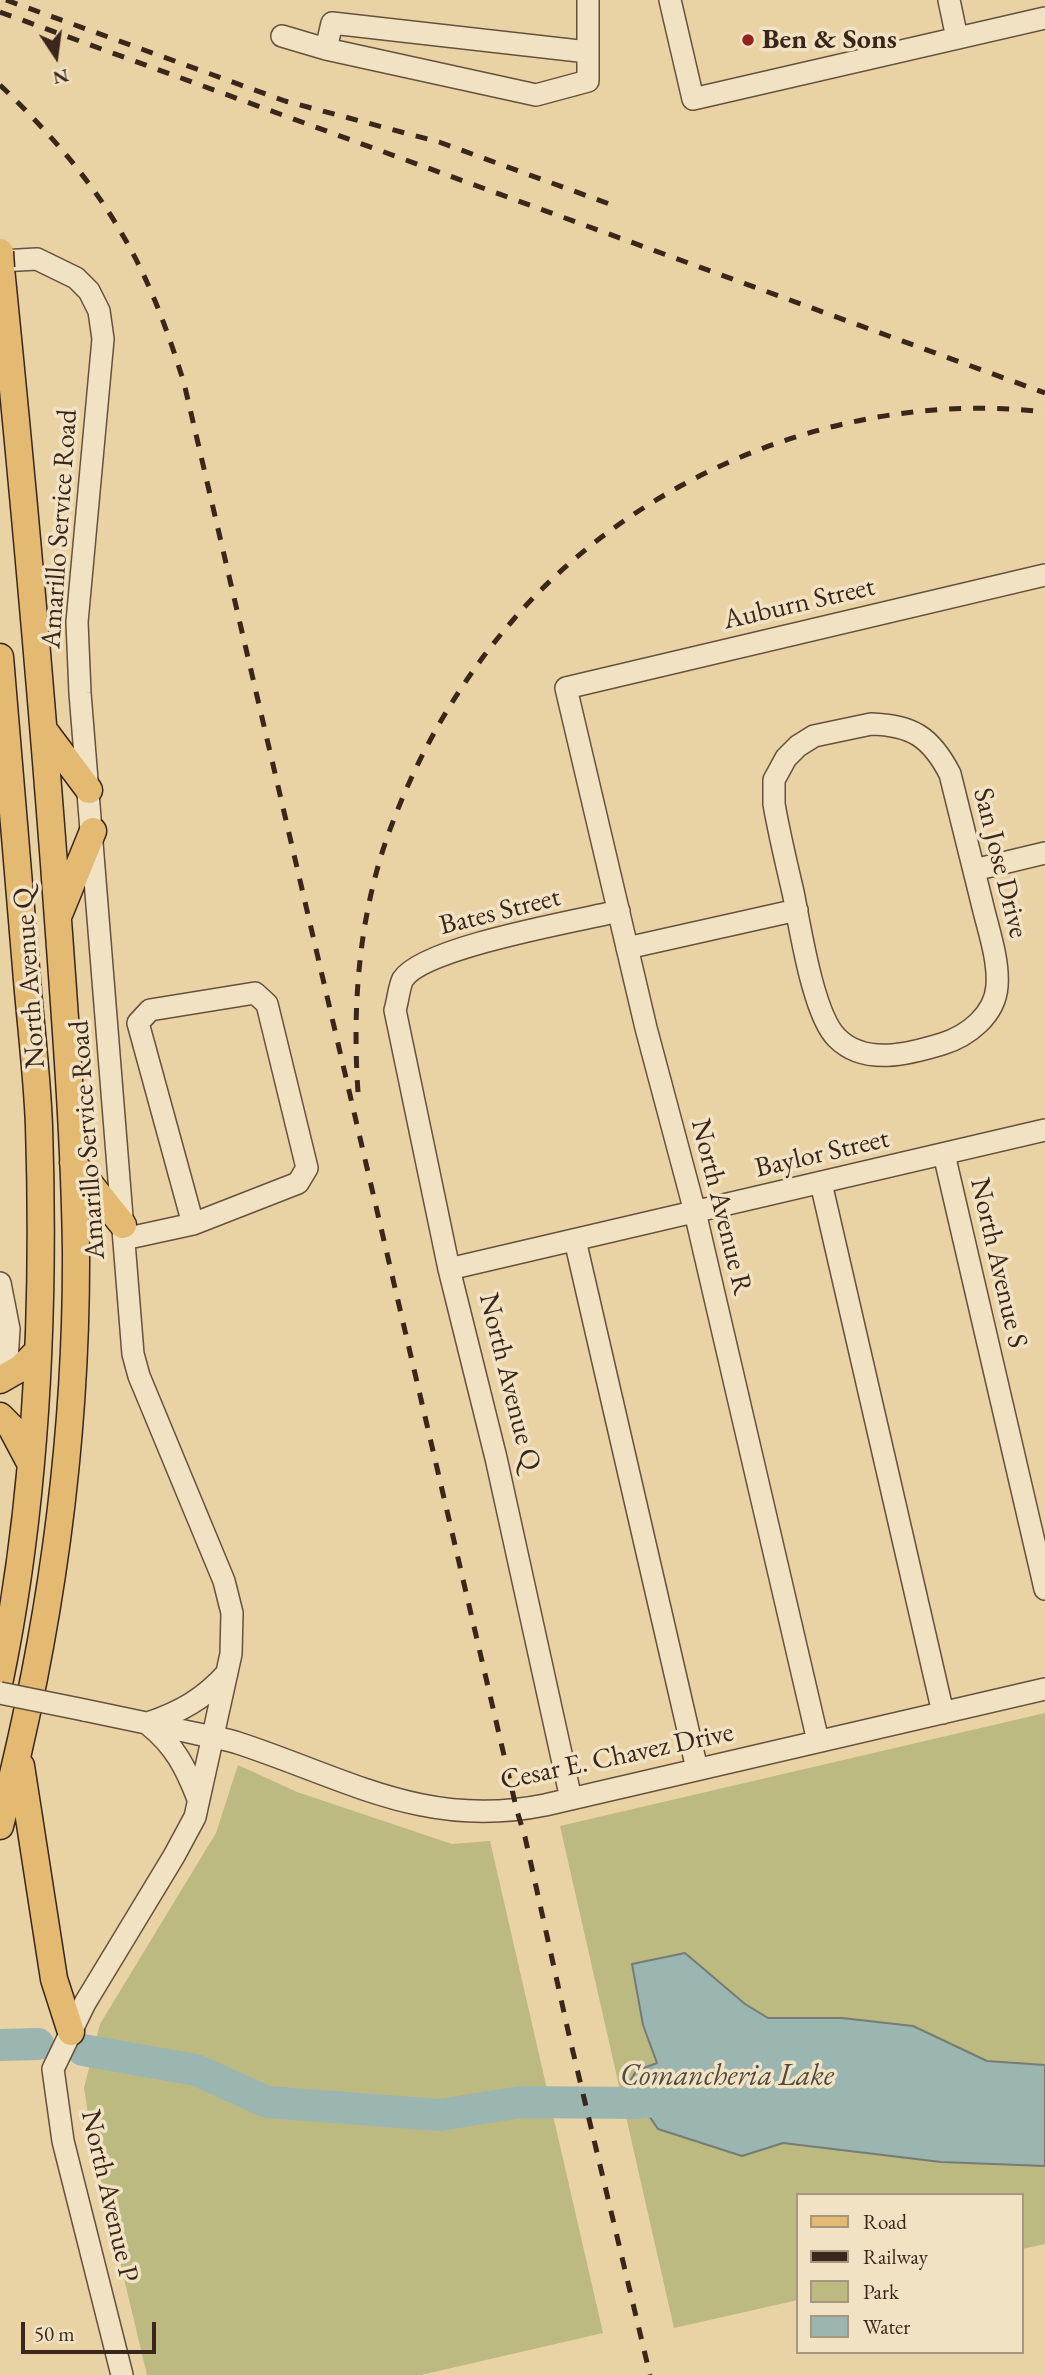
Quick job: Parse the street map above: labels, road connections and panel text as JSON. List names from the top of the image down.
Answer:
{
  "streets": {
    "main road": ["North Avenue Q"],
    "street": [
      "Amarillo Service Road",
      "Auburn Street",
      "San Jose Drive",
      "Bates Street",
      "Baylor Street",
      "North Avenue R",
      "North Avenue S",
      "Cesar E. Chavez Drive",
      "North Avenue P"
    ]
  },
  "crossings": [
    ["Amarillo Service Road", "North Avenue Q"],
    ["Amarillo Service Road", "Cesar E. Chavez Drive"],
    ["Amarillo Service Road", "North Avenue P"],
    ["Auburn Street", "North Avenue R"],
    ["Bates Street", "North Avenue Q"],
    ["Bates Street", "North Avenue R"],
    ["North Avenue Q", "Baylor Street"],
    ["North Avenue Q", "Cesar E. Chavez Drive"],
    ["Baylor Street", "North Avenue R"],
    ["Baylor Street", "North Avenue S"],
    ["North Avenue R", "Cesar E. Chavez Drive"]
  ],
  "water": ["Comancheria Lake"],
  "places": ["Ben & Sons"],
  "legend": [
    "Road",
    "Railway",
    "Park",
    "Water"
  ],
  "scale_bar": "50 m",
  "north": "bottom"
}
